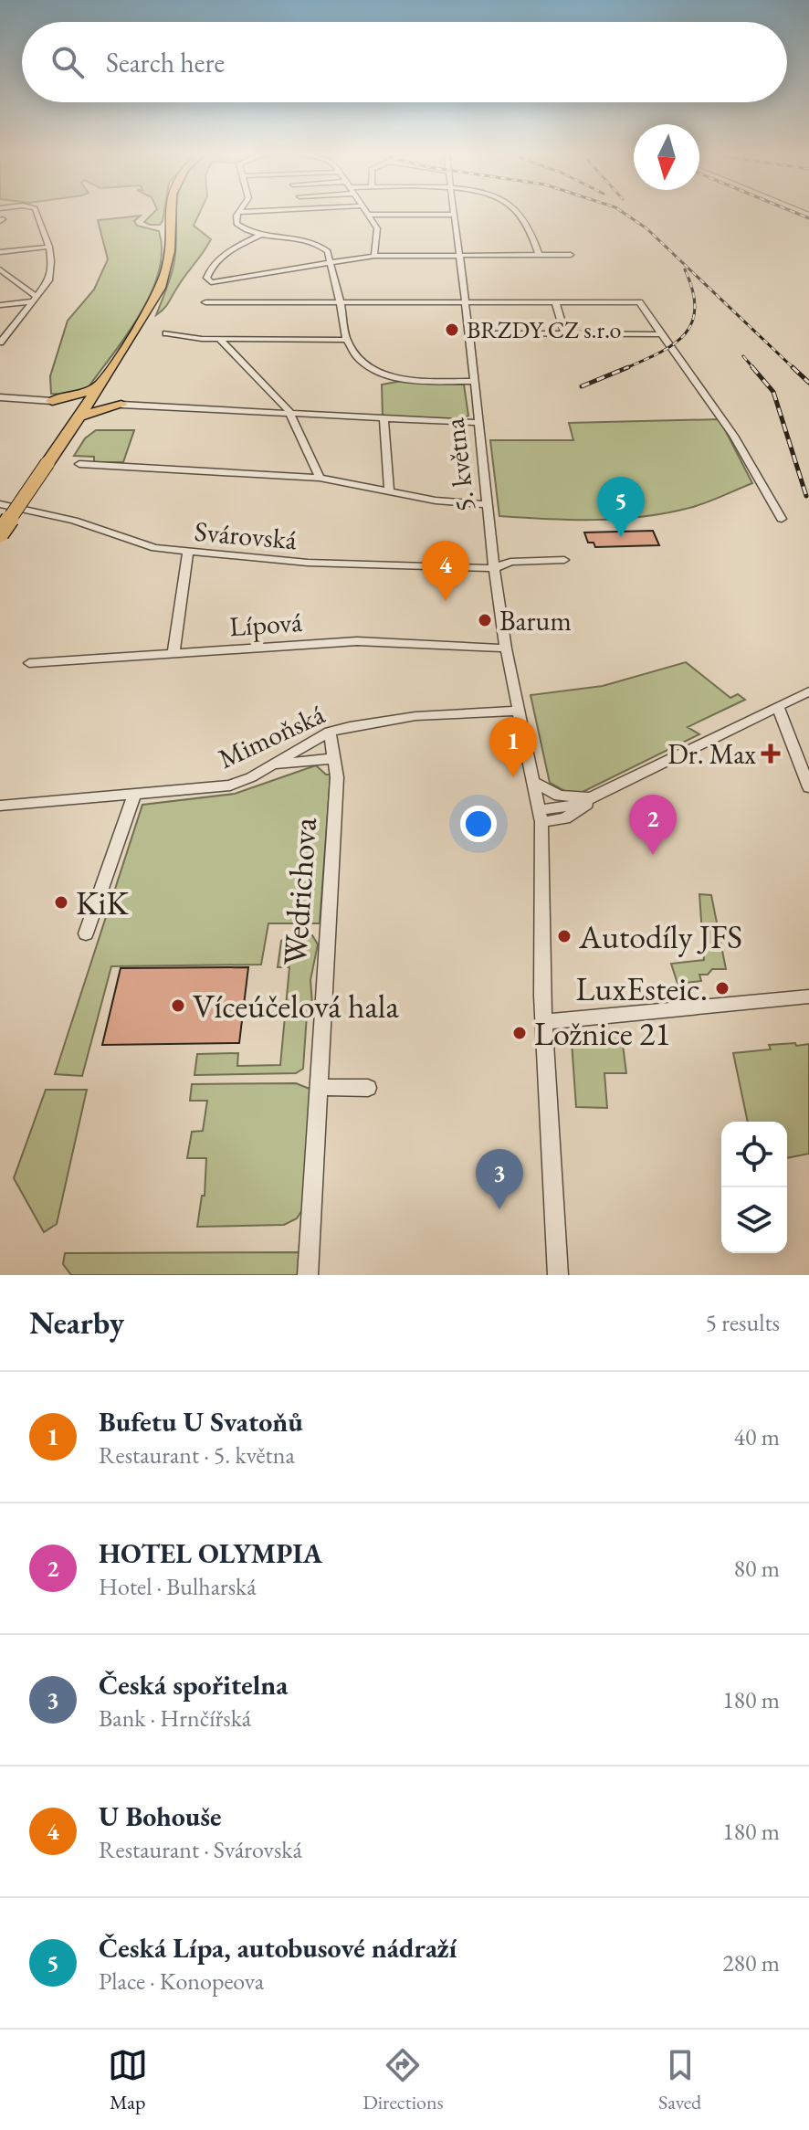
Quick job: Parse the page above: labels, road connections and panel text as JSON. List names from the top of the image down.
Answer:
{
  "streets": {
    "street": [
      "5. května",
      "Svárovská",
      "Lípová",
      "Mimoňská",
      "Wedrichova"
    ]
  },
  "crossings": [
    ["5. května", "Svárovská"],
    ["5. května", "Lípová"],
    ["5. května", "Mimoňská"],
    ["Mimoňská", "Wedrichova"]
  ],
  "places": {
    "other": [
      "BRZDY CZ s.r.o",
      "Barum",
      "KiK",
      "Autodíly JFS",
      "LuxEsteic.",
      "Víceúčelová hala",
      "Ložnice 21"
    ],
    "health": ["Dr. Max"]
  },
  "north": "bottom",
  "page": {
    "search": "Search here",
    "pins": [
      "5",
      "4",
      "1",
      "2",
      "3"
    ],
    "heading": ["Nearby", "5 results"],
    "list": [
      {
        "mark": "1",
        "name": "Bufetu U Svatoňů",
        "note": "Restaurant · 5. května",
        "value": "40 m"
      },
      {
        "mark": "2",
        "name": "HOTEL OLYMPIA",
        "note": "Hotel · Bulharská",
        "value": "80 m"
      },
      {
        "mark": "3",
        "name": "Česká spořitelna",
        "note": "Bank · Hrnčířská",
        "value": "180 m"
      },
      {
        "mark": "4",
        "name": "U Bohouše",
        "note": "Restaurant · Svárovská",
        "value": "180 m"
      },
      {
        "mark": "5",
        "name": "Česká Lípa, autobusové nádraží",
        "note": "Place · Konopeova",
        "value": "280 m"
      }
    ],
    "nav": ["Map", "Directions", "Saved"]
  }
}
